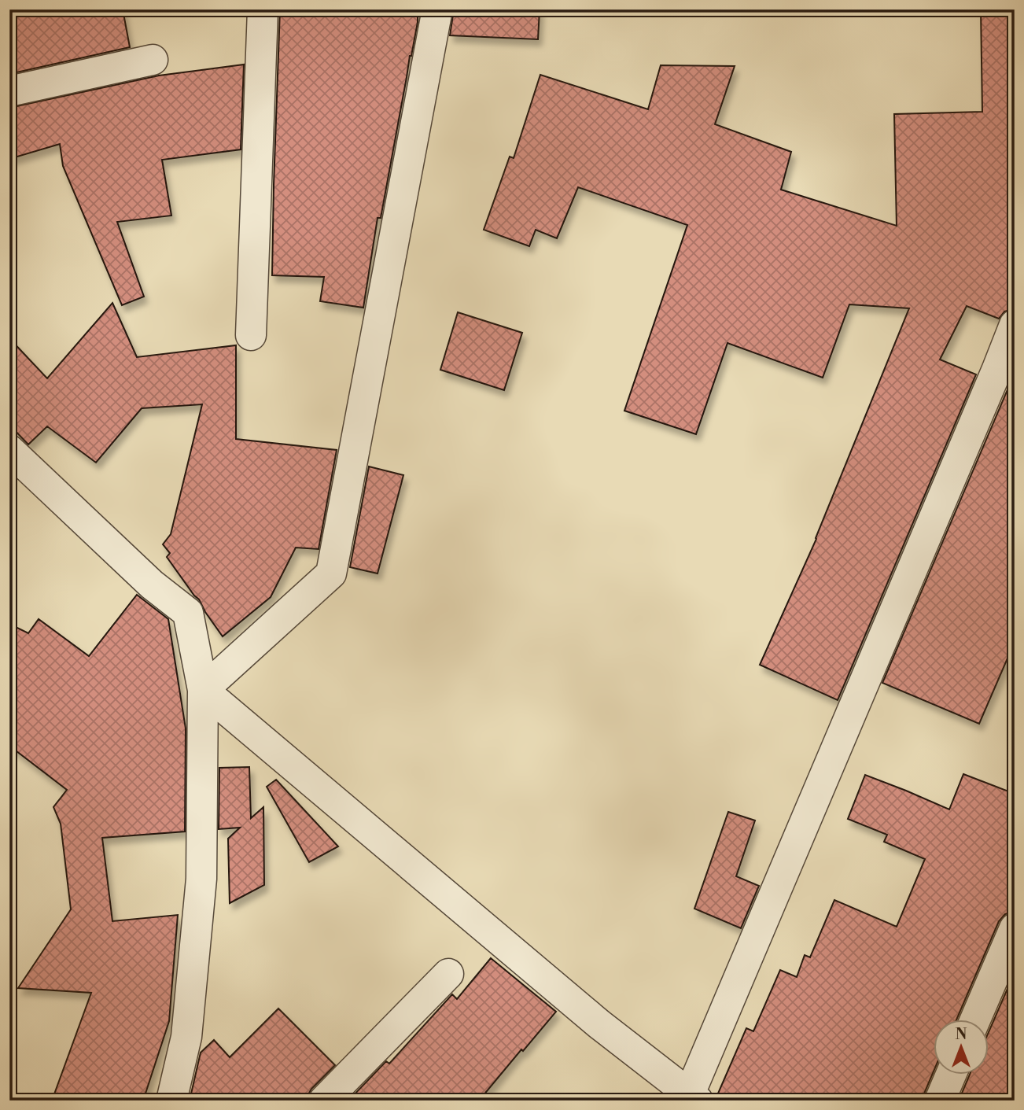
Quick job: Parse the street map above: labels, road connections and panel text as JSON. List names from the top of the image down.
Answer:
{
  "north": "top"
}
